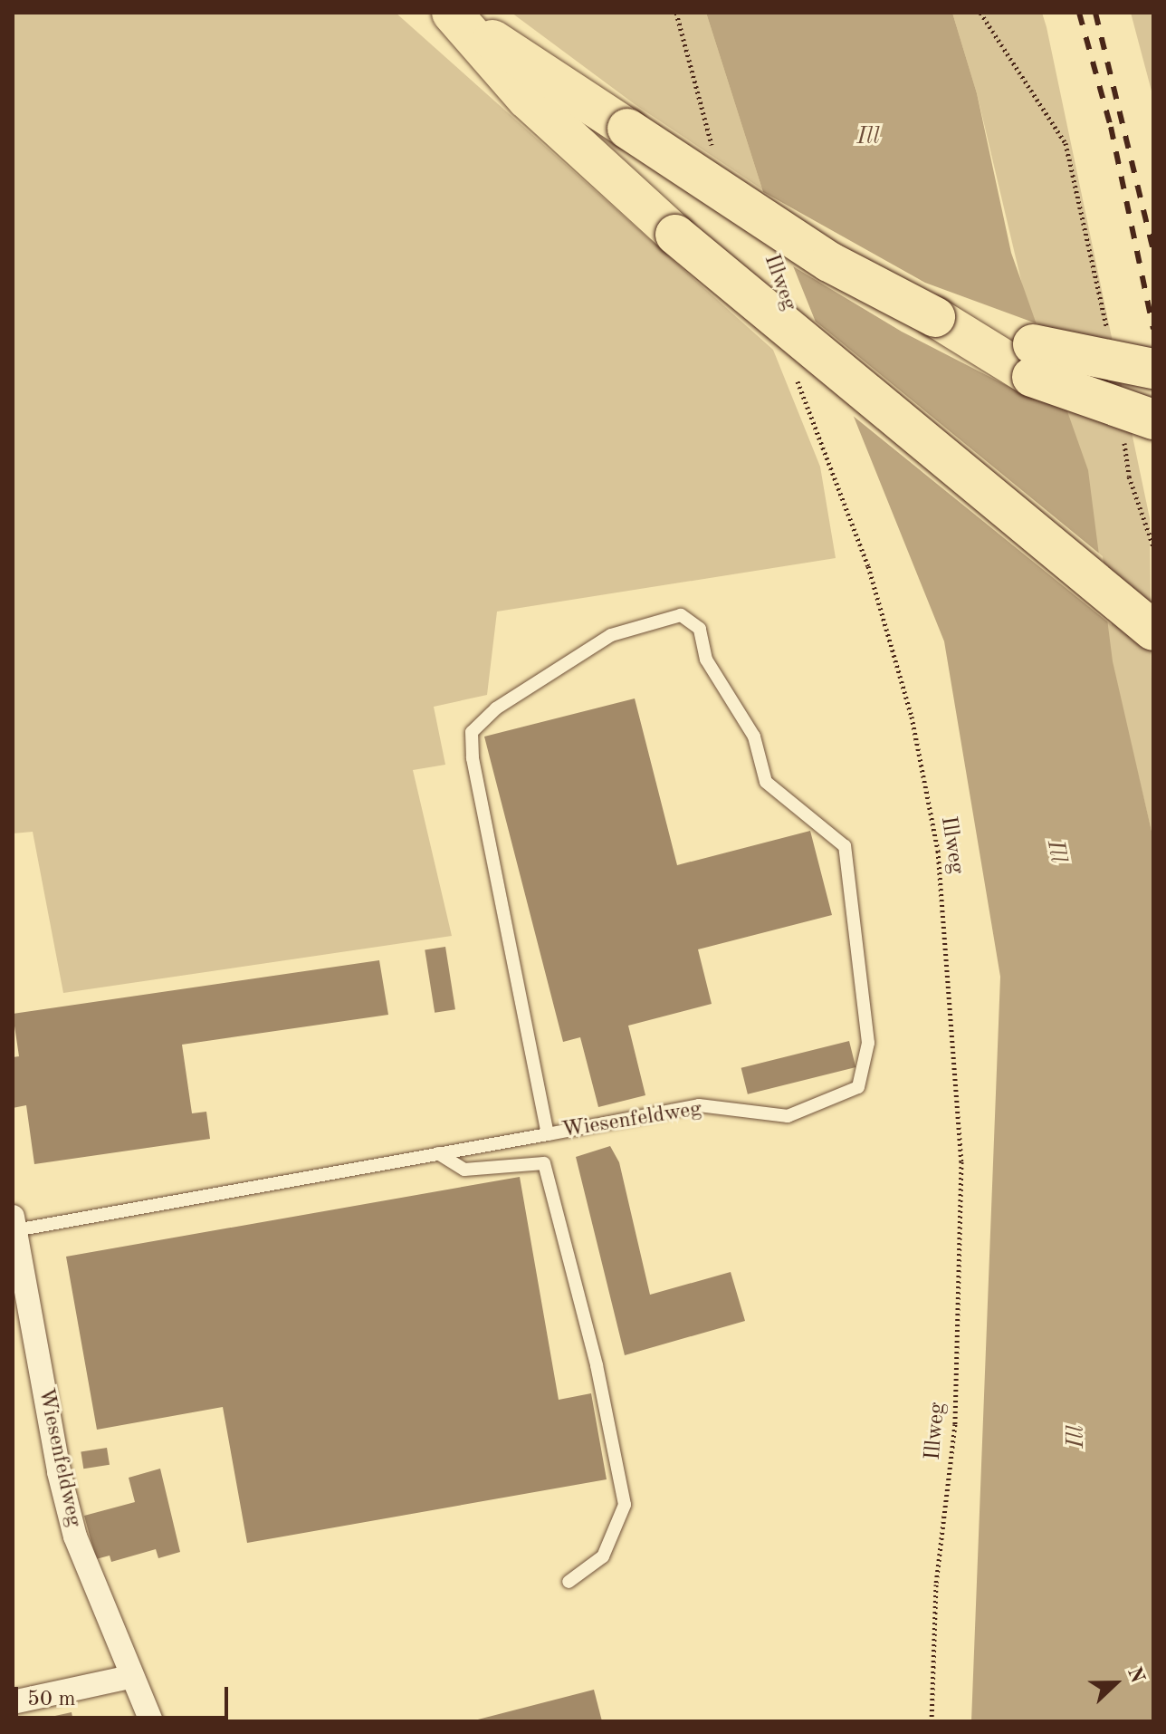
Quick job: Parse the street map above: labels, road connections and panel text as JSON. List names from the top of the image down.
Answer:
{
  "streets": {
    "street": ["Wiesenfeldweg"],
    "path": ["Illweg"]
  },
  "water": ["Ill"],
  "scale_bar": "50 m",
  "north": "right"
}
